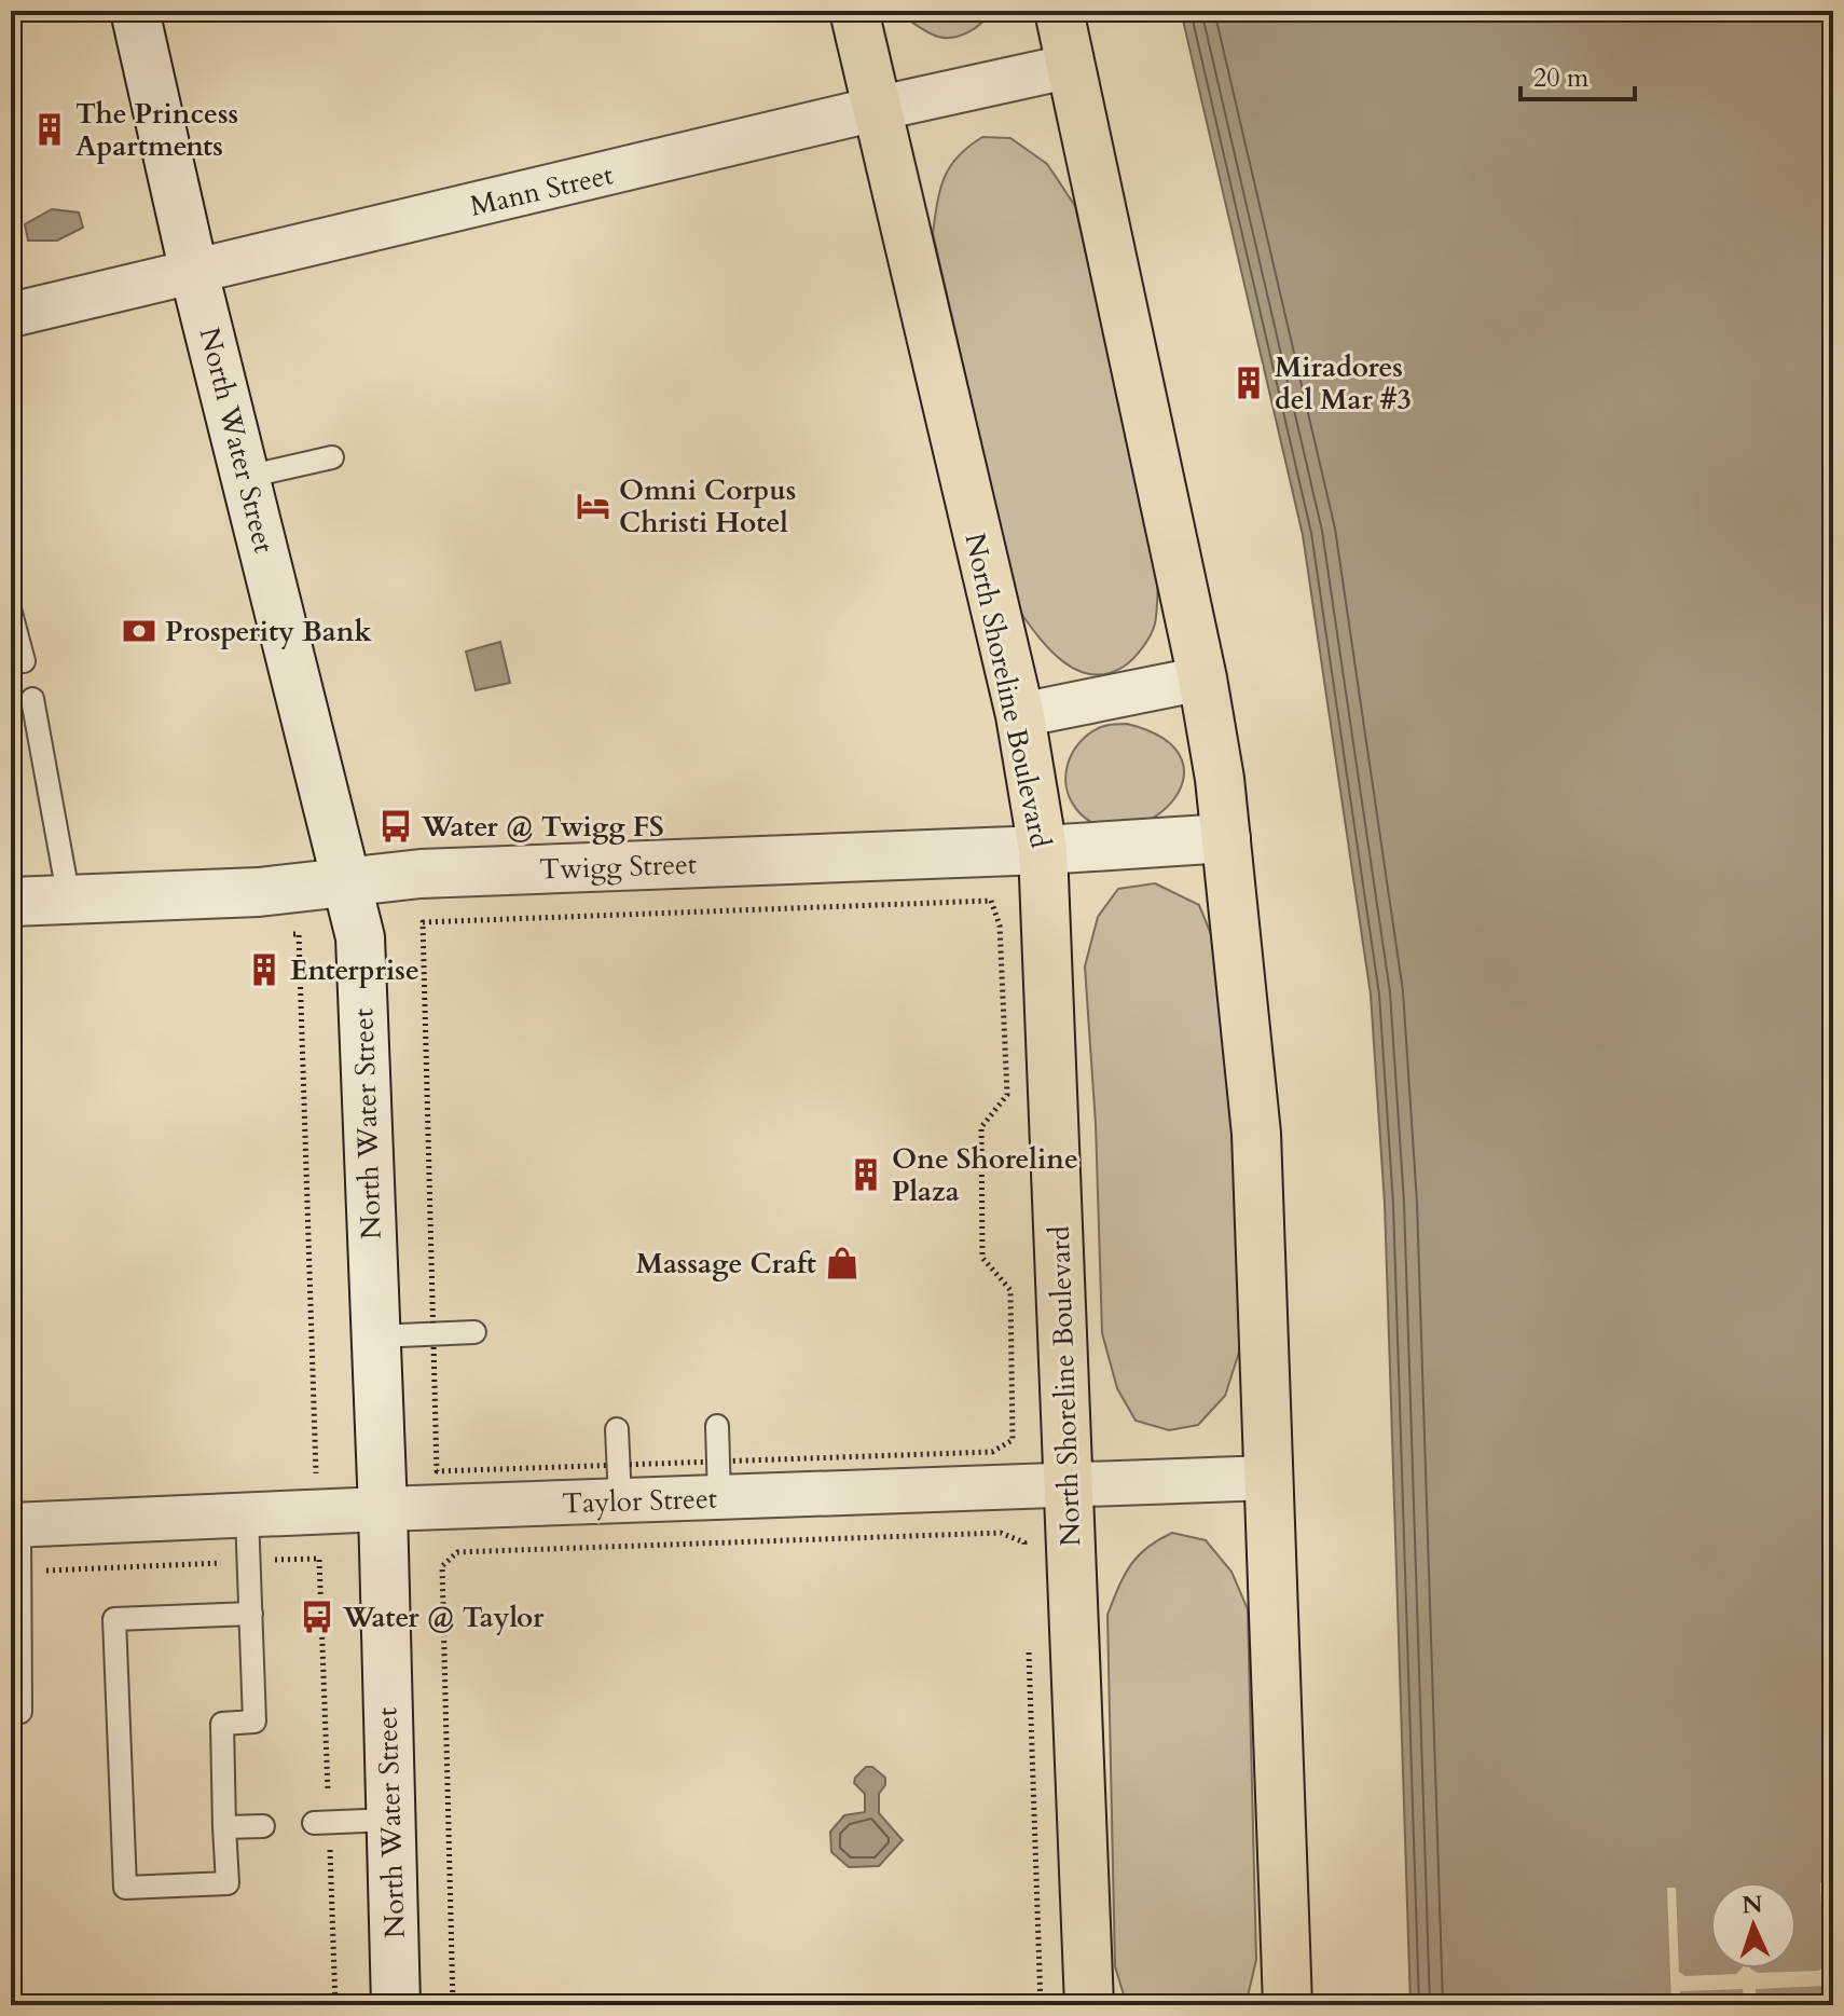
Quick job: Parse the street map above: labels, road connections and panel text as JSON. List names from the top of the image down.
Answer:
{
  "streets": {
    "main road": ["North Water Street", "North Shoreline Boulevard", "Twigg Street"],
    "street": ["Mann Street", "Taylor Street"]
  },
  "crossings": [
    ["Mann Street", "North Water Street"],
    ["Mann Street", "North Shoreline Boulevard"],
    ["North Water Street", "Twigg Street"],
    ["North Water Street", "Taylor Street"],
    ["North Shoreline Boulevard", "Twigg Street"],
    ["North Shoreline Boulevard", "Taylor Street"]
  ],
  "places": {
    "building": [
      "The Princess Apartments",
      "Miradores del Mar #3",
      "Enterprise",
      "One Shoreline Plaza"
    ],
    "hotel": ["Omni Corpus Christi Hotel"],
    "bank": ["Prosperity Bank"],
    "bus stop": ["Water @ Twigg FS", "Water @ Taylor"],
    "shop": ["Massage Craft"]
  },
  "scale_bar": "20 m",
  "north": "top"
}
